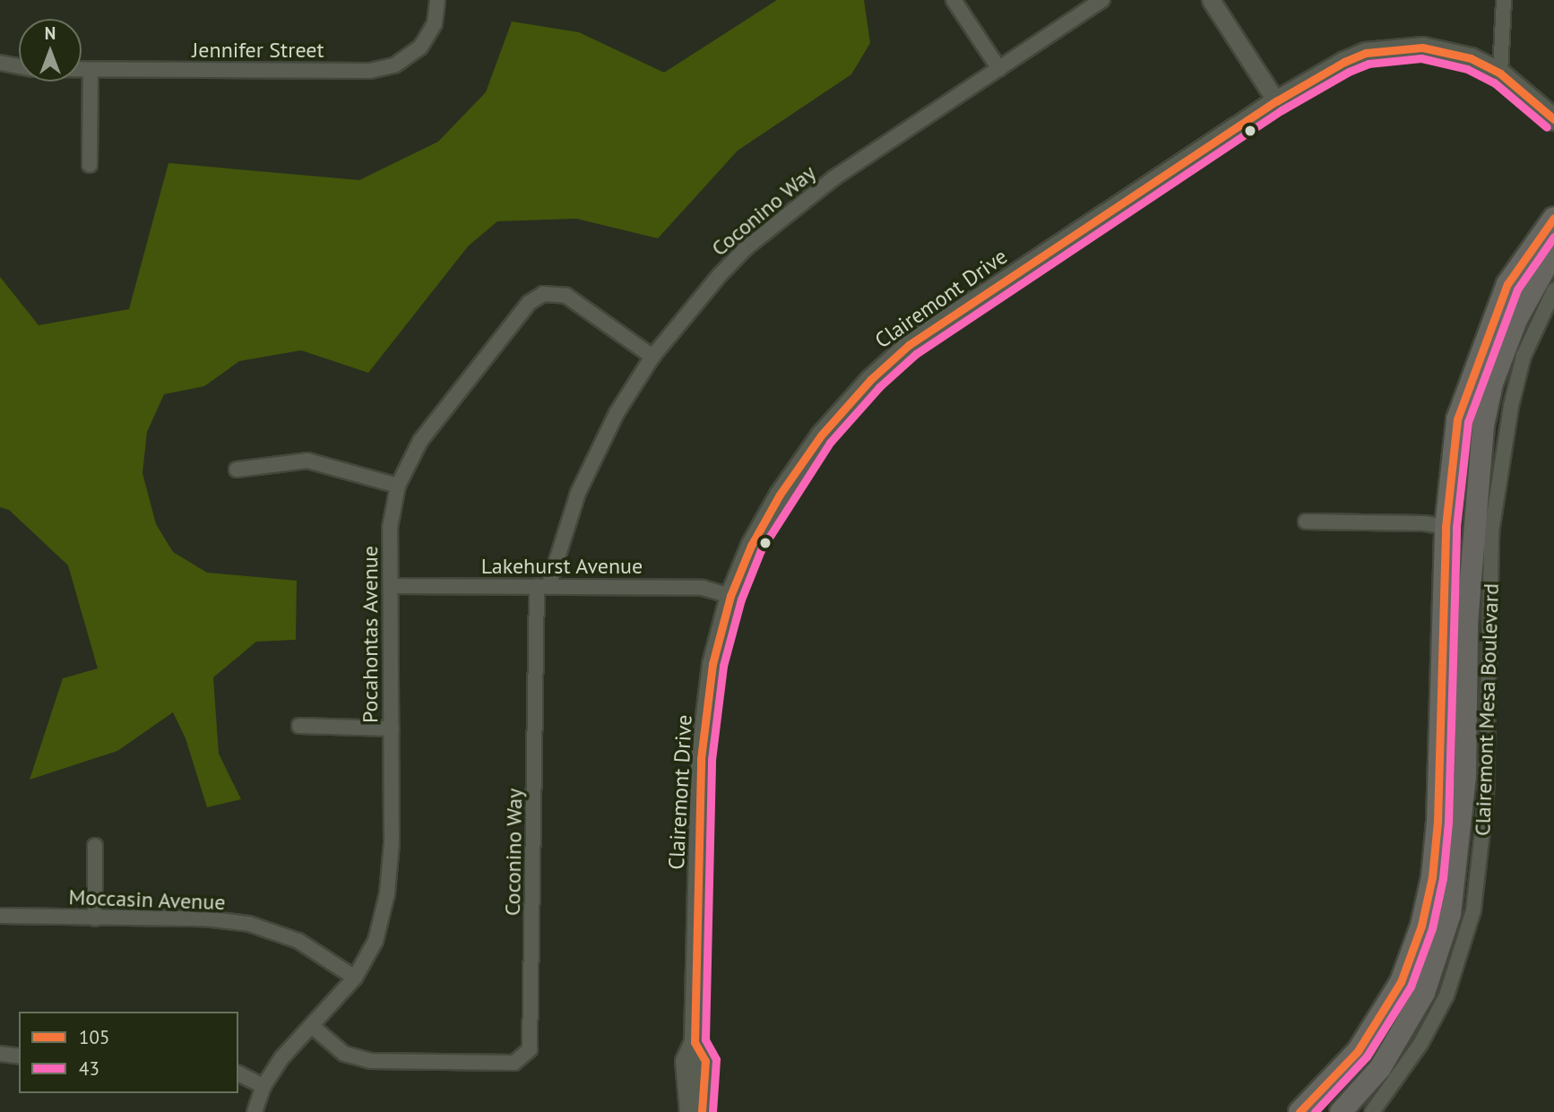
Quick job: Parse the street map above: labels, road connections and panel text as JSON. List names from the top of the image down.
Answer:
{
  "streets": {
    "main road": ["Clairemont Drive", "Clairemont Mesa Boulevard"],
    "street": [
      "Jennifer Street",
      "Coconino Way",
      "Lakehurst Avenue",
      "Pocahontas Avenue",
      "Moccasin Avenue"
    ]
  },
  "crossings": [
    ["Coconino Way", "Lakehurst Avenue"],
    ["Coconino Way", "Pocahontas Avenue"],
    ["Clairemont Drive", "Lakehurst Avenue"],
    ["Lakehurst Avenue", "Pocahontas Avenue"],
    ["Pocahontas Avenue", "Moccasin Avenue"]
  ],
  "lines": ["transit line 105", "transit line 43"],
  "legend": ["105", "43"],
  "north": "top"
}
